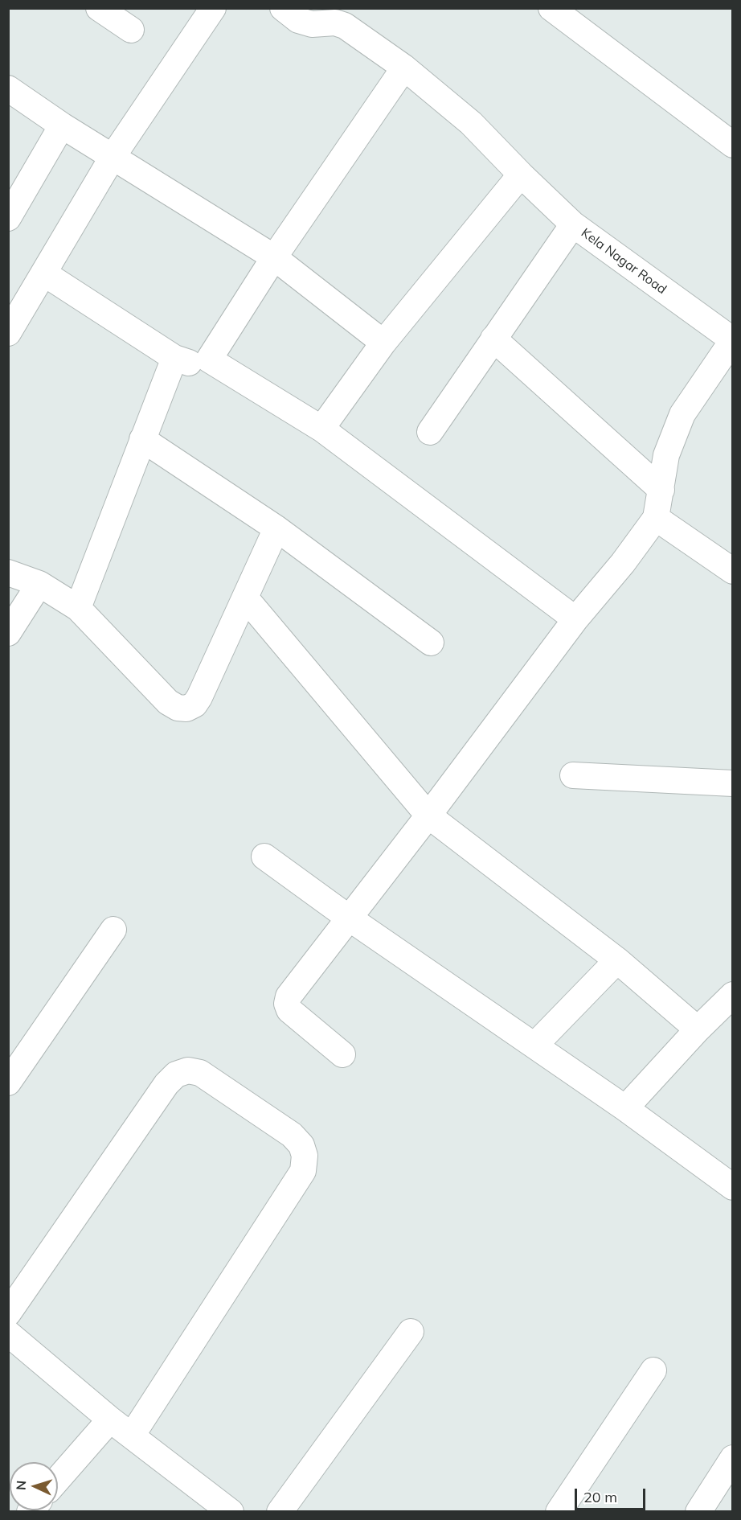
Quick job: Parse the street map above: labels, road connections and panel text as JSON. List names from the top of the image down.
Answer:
{
  "streets": {
    "street": ["Kela Nagar Road"]
  },
  "scale_bar": "20 m",
  "north": "left"
}
